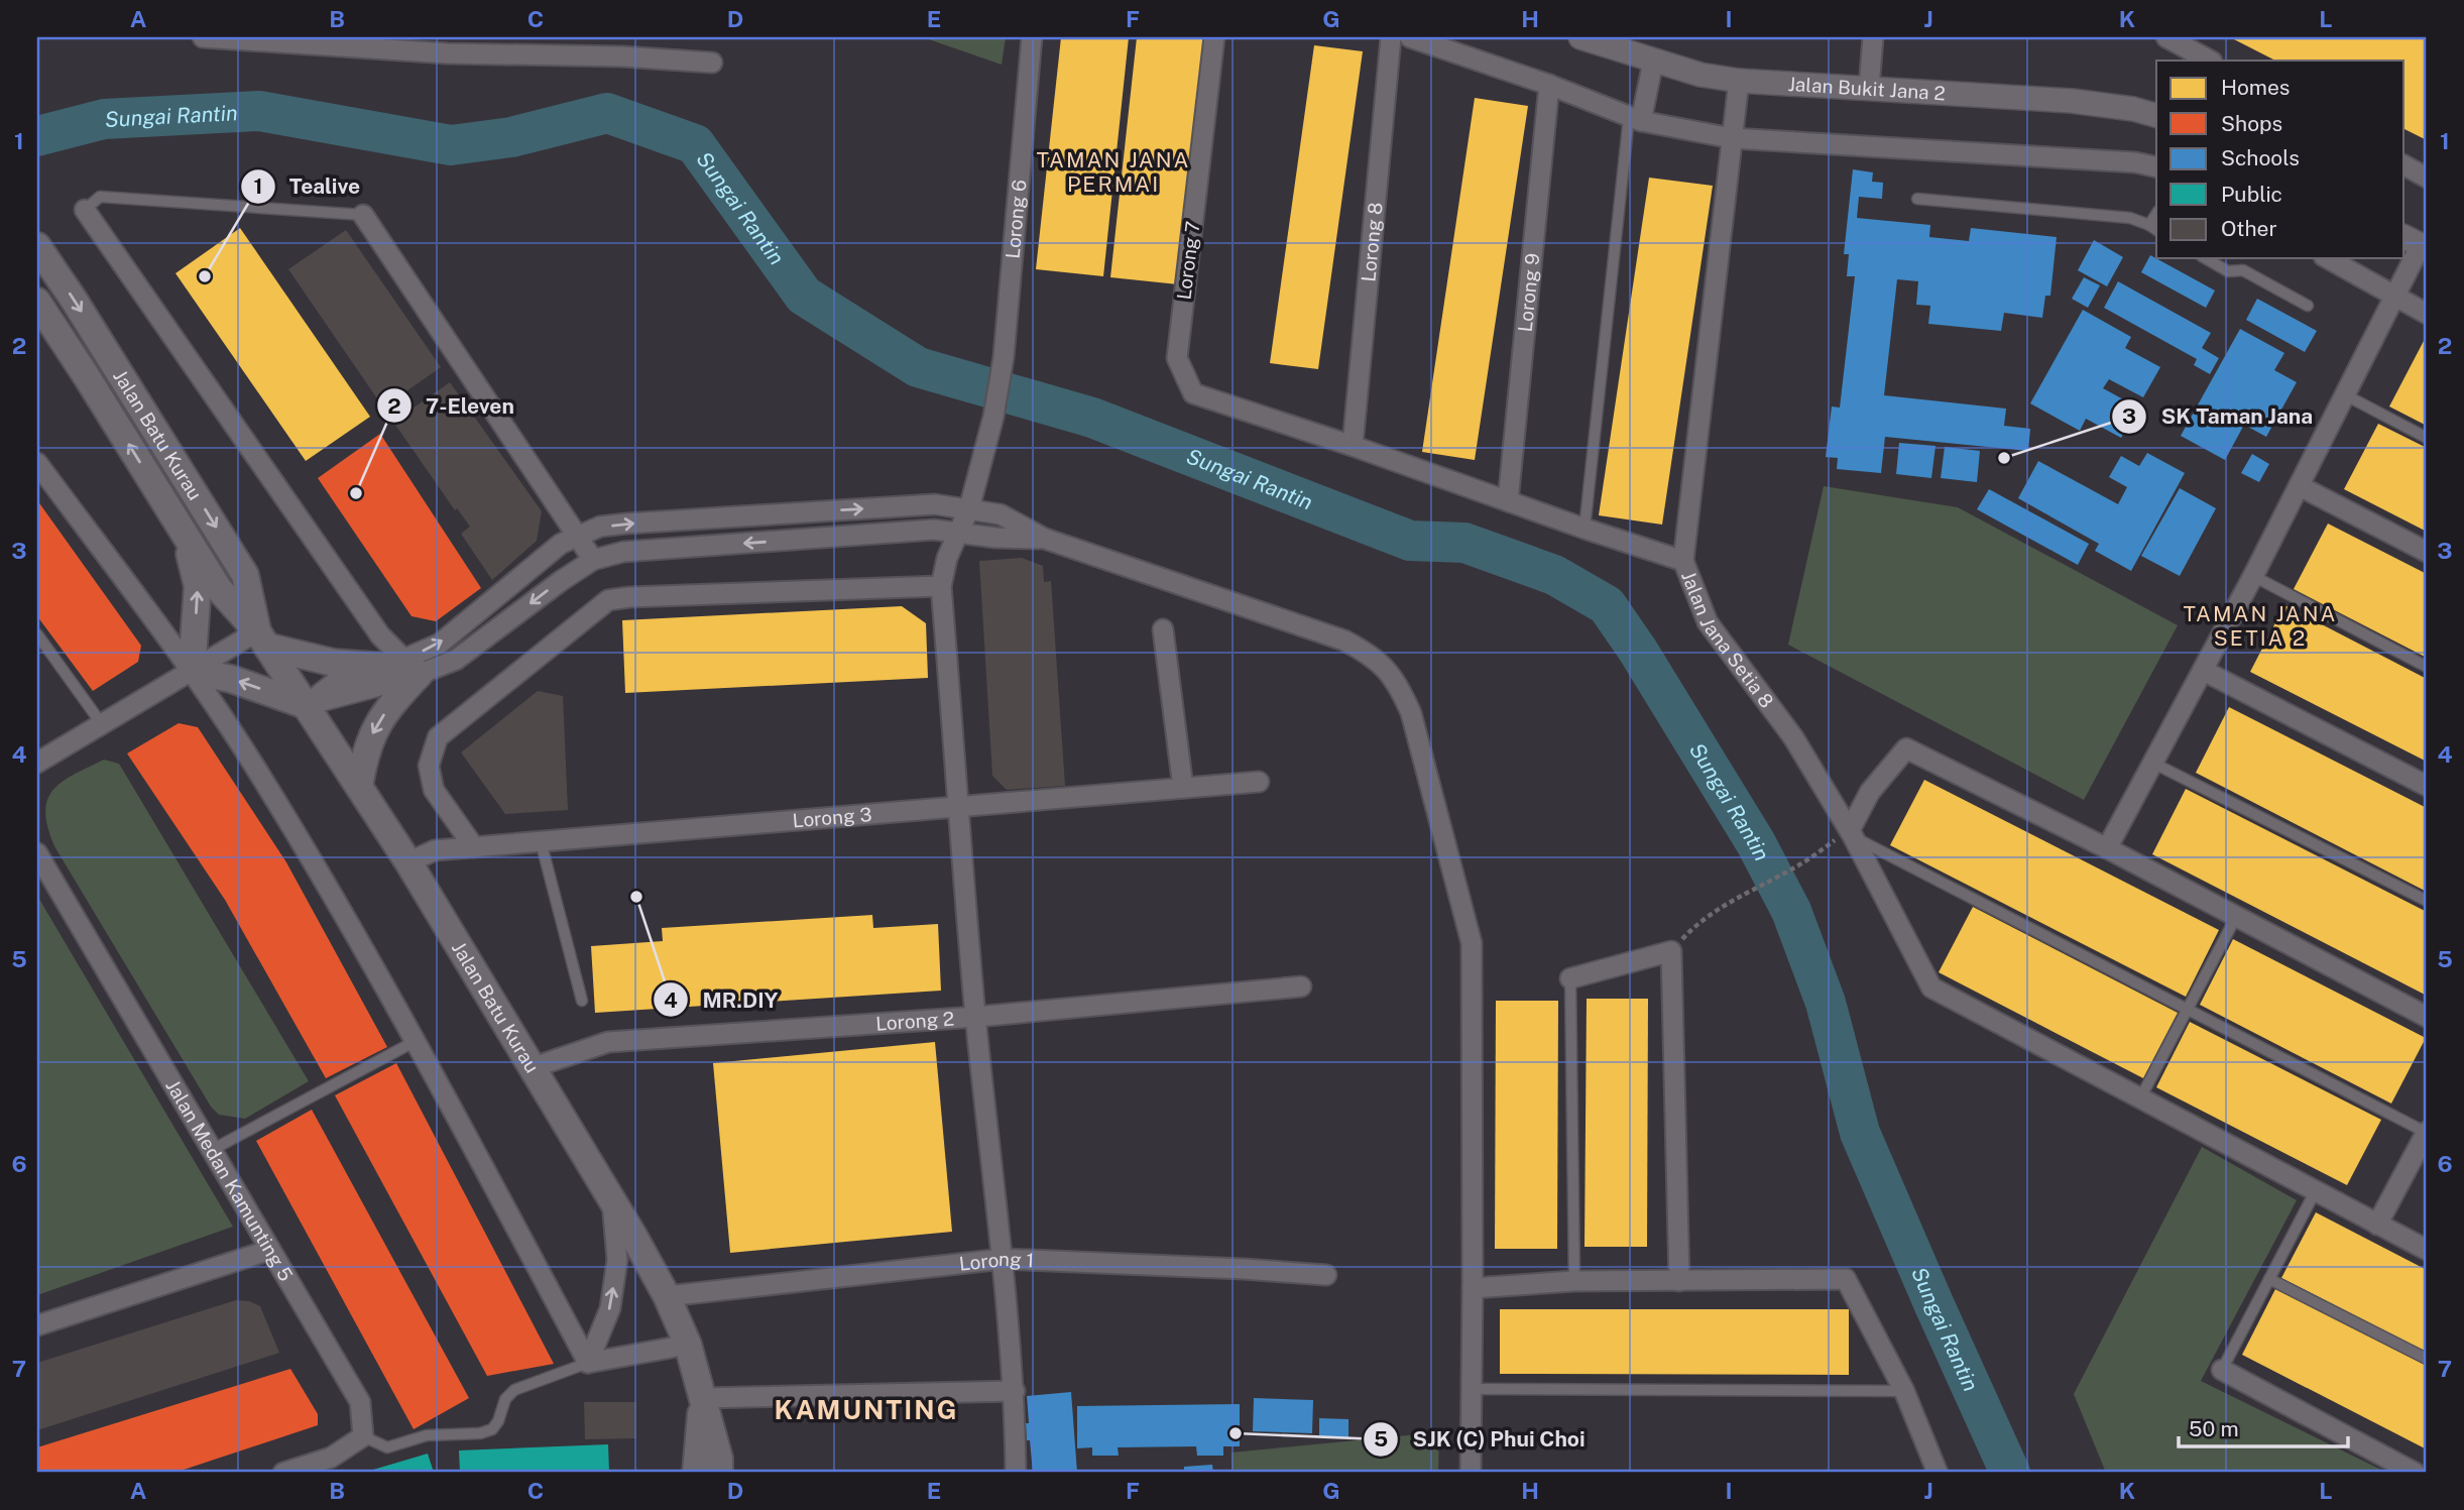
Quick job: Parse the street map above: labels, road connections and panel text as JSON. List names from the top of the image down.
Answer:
{
  "streets": {
    "main road": ["Jalan Batu Kurau"],
    "street": [
      "Jalan Bukit Jana 2",
      "Lorong 6",
      "Lorong 8",
      "Lorong 7",
      "Lorong 9",
      "Jalan Jana Setia 8",
      "Lorong 3",
      "Lorong 2",
      "Jalan Medan Kamunting 5",
      "Lorong 1"
    ]
  },
  "crossings": [
    ["Jalan Bukit Jana 2", "Jalan Jana Setia 8"],
    ["Lorong 6", "Lorong 3"],
    ["Lorong 6", "Lorong 2"],
    ["Lorong 6", "Lorong 1"],
    ["Lorong 8", "Lorong 7"],
    ["Jalan Batu Kurau", "Lorong 3"],
    ["Jalan Batu Kurau", "Lorong 2"],
    ["Jalan Batu Kurau", "Lorong 1"]
  ],
  "districts": ["TAMAN JANA PERMAI", "TAMAN JANA SETIA 2", "KAMUNTING"],
  "water": ["Sungai Rantin"],
  "places": [
    "Tealive",
    "SK Taman Jana",
    "7-Eleven",
    "MR.DIY",
    "SJK (C) Phui Choi"
  ],
  "legend": [
    "Homes",
    "Shops",
    "Schools",
    "Public",
    "Other"
  ],
  "scale_bar": "50 m",
  "grid": {
    "columns": [
      "A",
      "B",
      "C",
      "D",
      "E",
      "F",
      "G",
      "H",
      "I",
      "J",
      "K",
      "L"
    ],
    "rows": [
      "1",
      "2",
      "3",
      "4",
      "5",
      "6",
      "7"
    ]
  }
}
